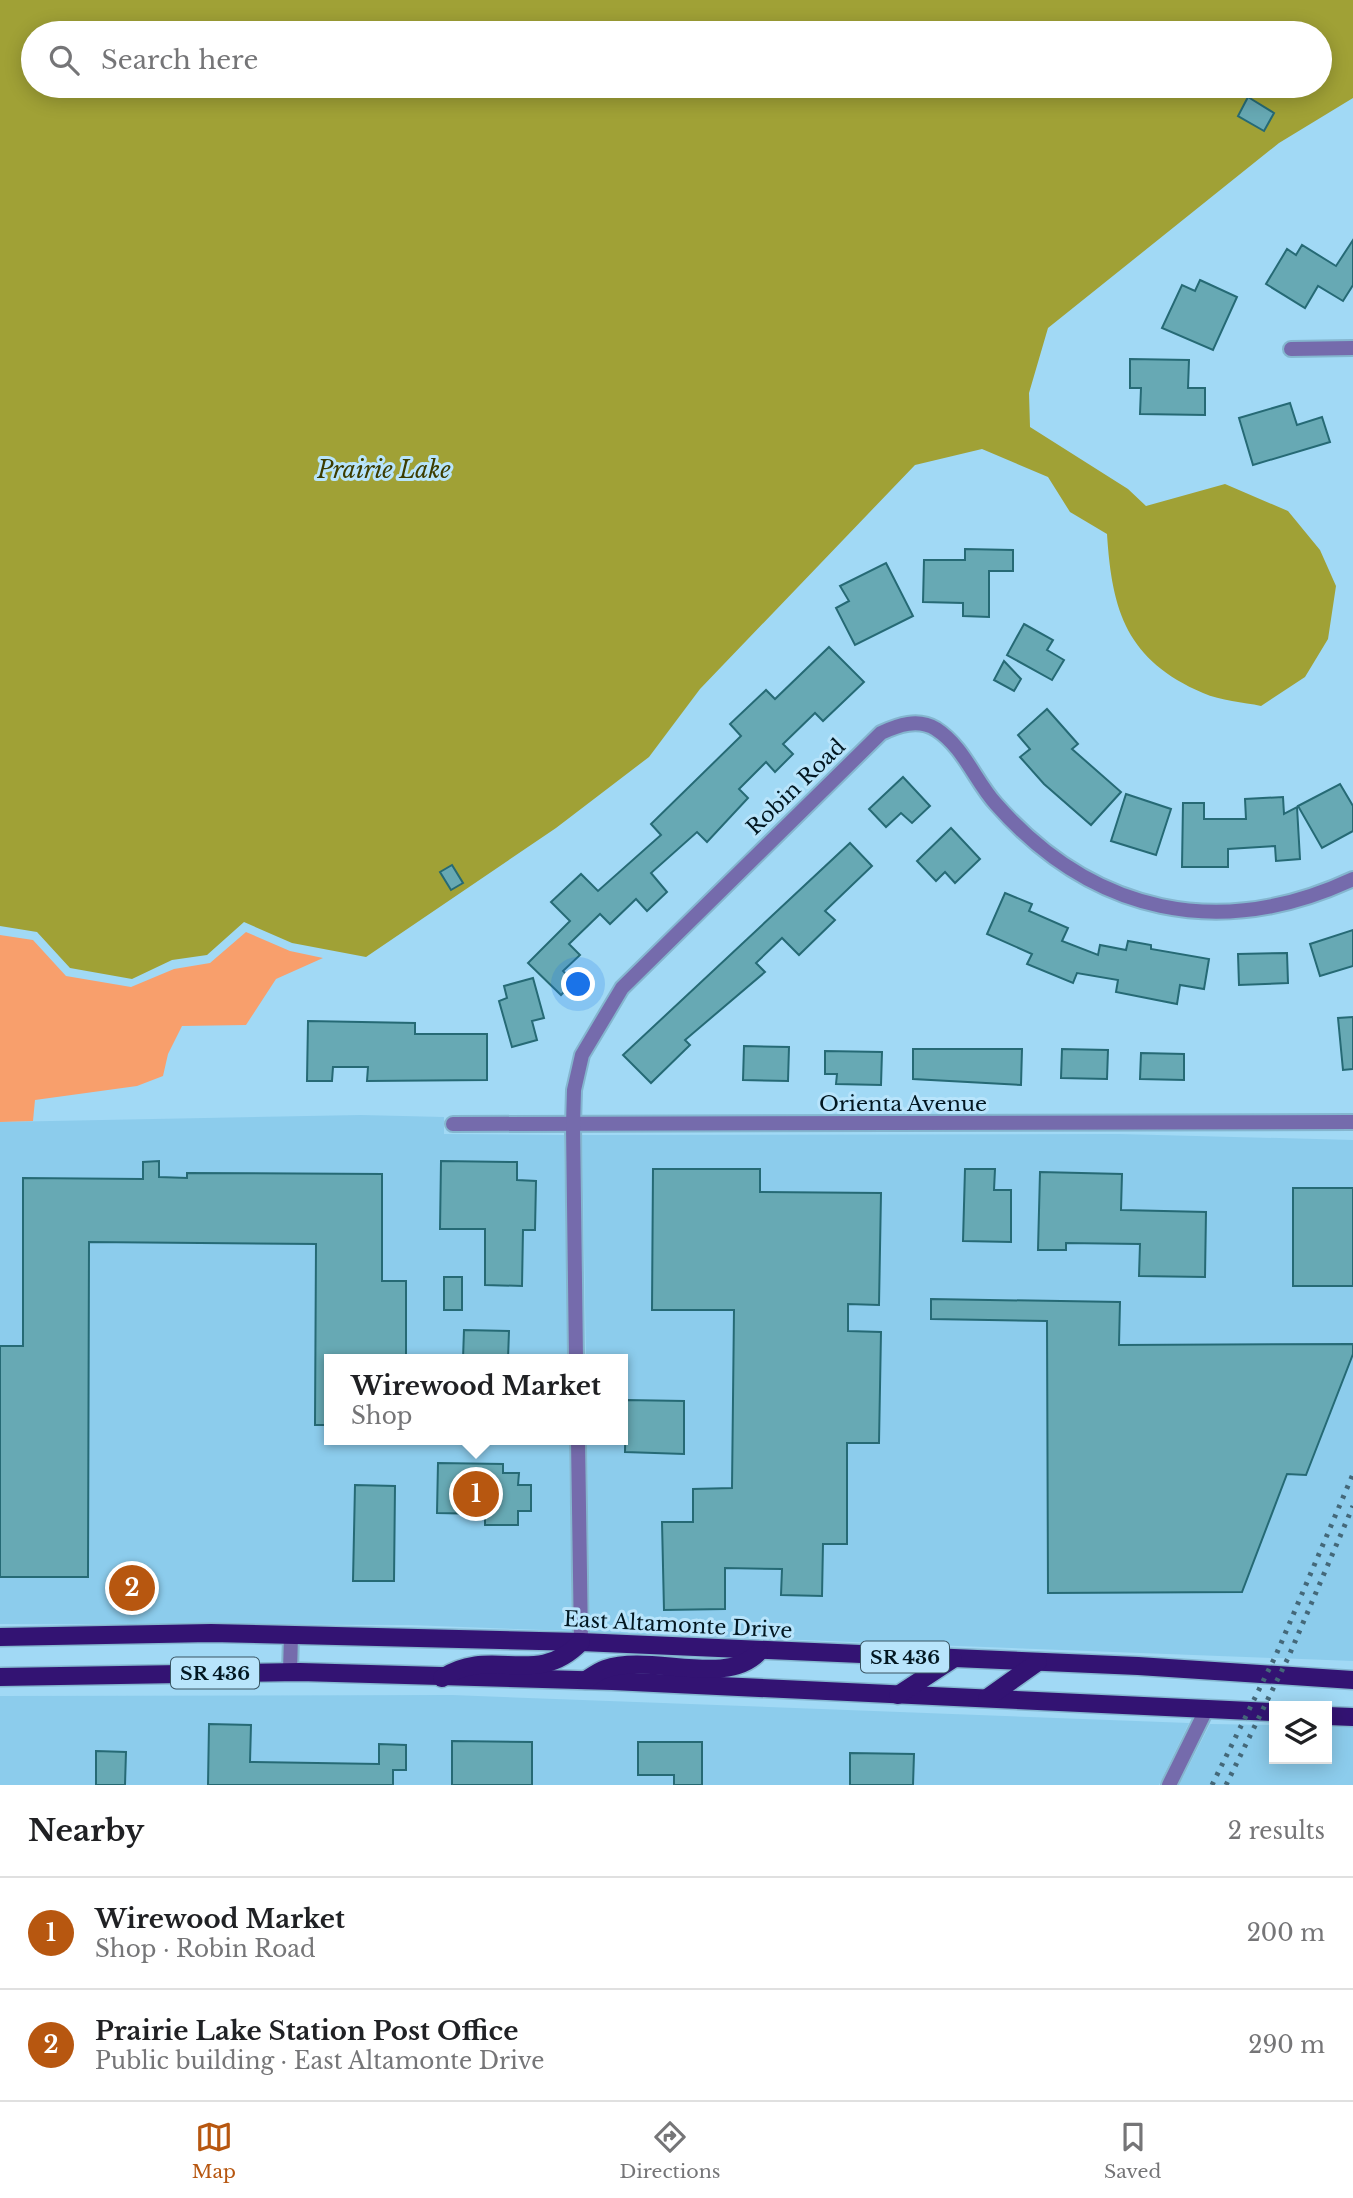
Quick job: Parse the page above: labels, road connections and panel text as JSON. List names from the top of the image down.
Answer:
{
  "streets": {
    "main road": ["East Altamonte Drive", "SR 436"],
    "street": ["Robin Road", "Orienta Avenue"]
  },
  "crossings": [
    ["Robin Road", "Orienta Avenue"]
  ],
  "water": ["Prairie Lake"],
  "page": {
    "search": "Search here",
    "popup": ["Wirewood Market", "Shop"],
    "pins": ["1", "2"],
    "heading": ["Nearby", "2 results"],
    "list": [
      {
        "mark": "1",
        "name": "Wirewood Market",
        "note": "Shop · Robin Road",
        "value": "200 m"
      },
      {
        "mark": "2",
        "name": "Prairie Lake Station Post Office",
        "note": "Public building · East Altamonte Drive",
        "value": "290 m"
      }
    ],
    "nav": ["Map", "Directions", "Saved"]
  }
}
